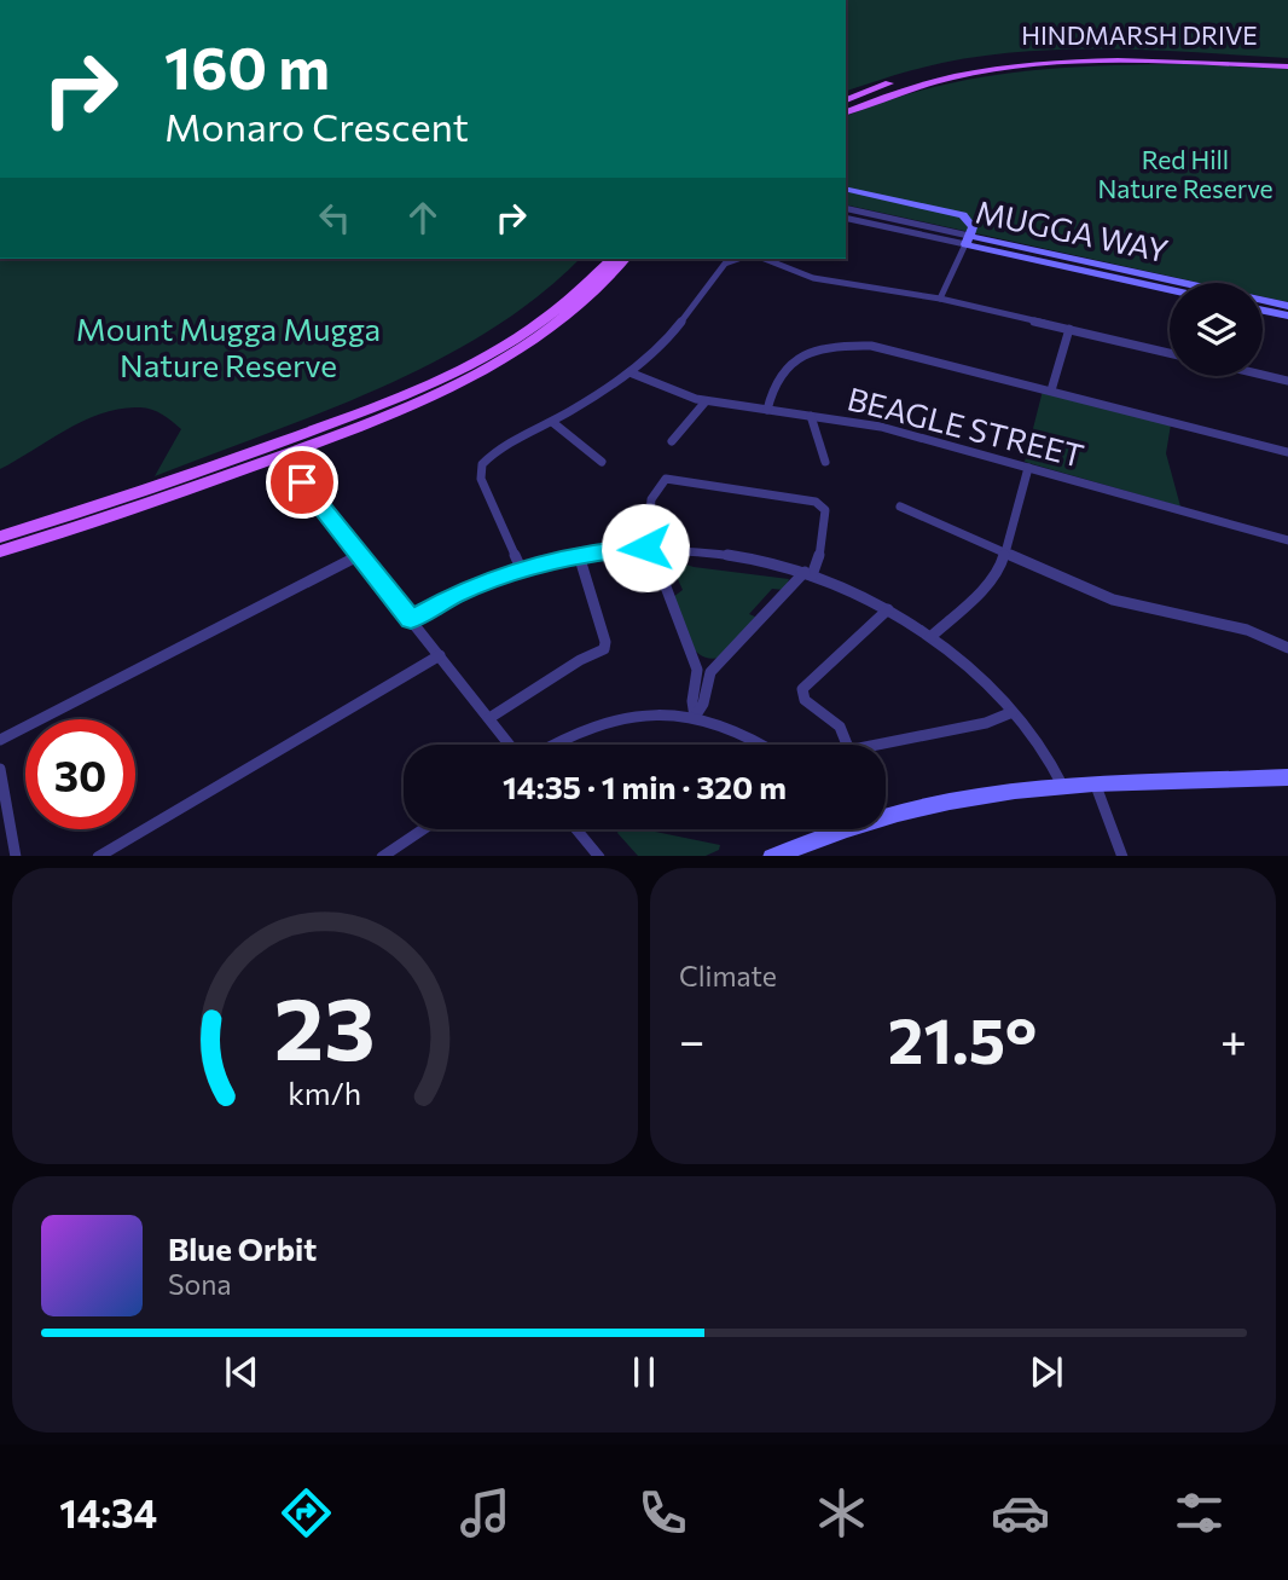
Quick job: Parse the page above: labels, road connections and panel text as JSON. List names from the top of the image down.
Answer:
{
  "streets": {
    "main road": ["HINDMARSH DRIVE", "MUGGA WAY"],
    "street": ["BEAGLE STREET"]
  },
  "parks": ["Red Hill Nature Reserve", "Mount Mugga Mugga Nature Reserve"],
  "page": {
    "turn": ["160 m", "Monaro Crescent"],
    "limit": "30",
    "trip": "14:35 · 1 min · 320 m",
    "tile": "Climate",
    "heat": ["−", "21.5°", "+"],
    "song": ["Blue Orbit", "Sona"],
    "tabs": "14:34",
    "gauge": ["23", "km/h"]
  }
}
